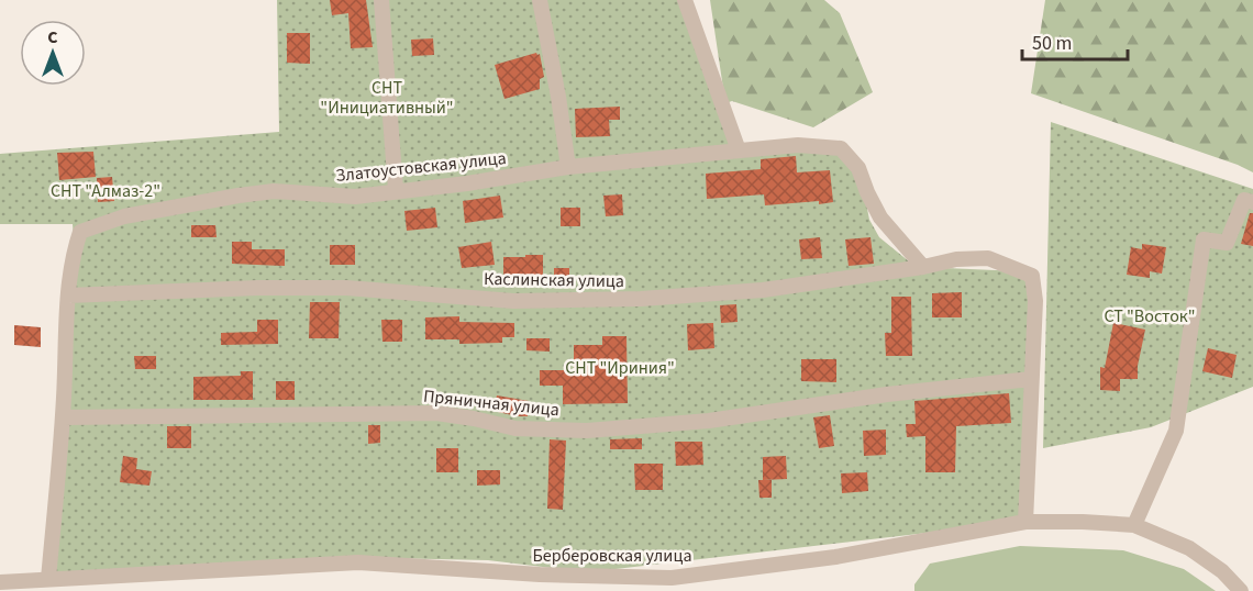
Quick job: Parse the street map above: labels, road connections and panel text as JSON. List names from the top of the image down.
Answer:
{
  "streets": {
    "street": [
      "Златоустовская улица",
      "Каслинская улица",
      "Пряничная улица",
      "Берберовская улица"
    ]
  },
  "crossings": [
    ["Златоустовская улица", "Каслинская улица"],
    ["Златоустовская улица", "Пряничная улица"],
    ["Златоустовская улица", "Берберовская улица"],
    ["Каслинская улица", "Пряничная улица"]
  ],
  "parks": [
    "СНТ \"Инициативный\"",
    "СНТ \"Алмаз-2\"",
    "СТ \"Восток\"",
    "СНТ \"Ириния\""
  ],
  "scale_bar": "50 m",
  "north": "top"
}
